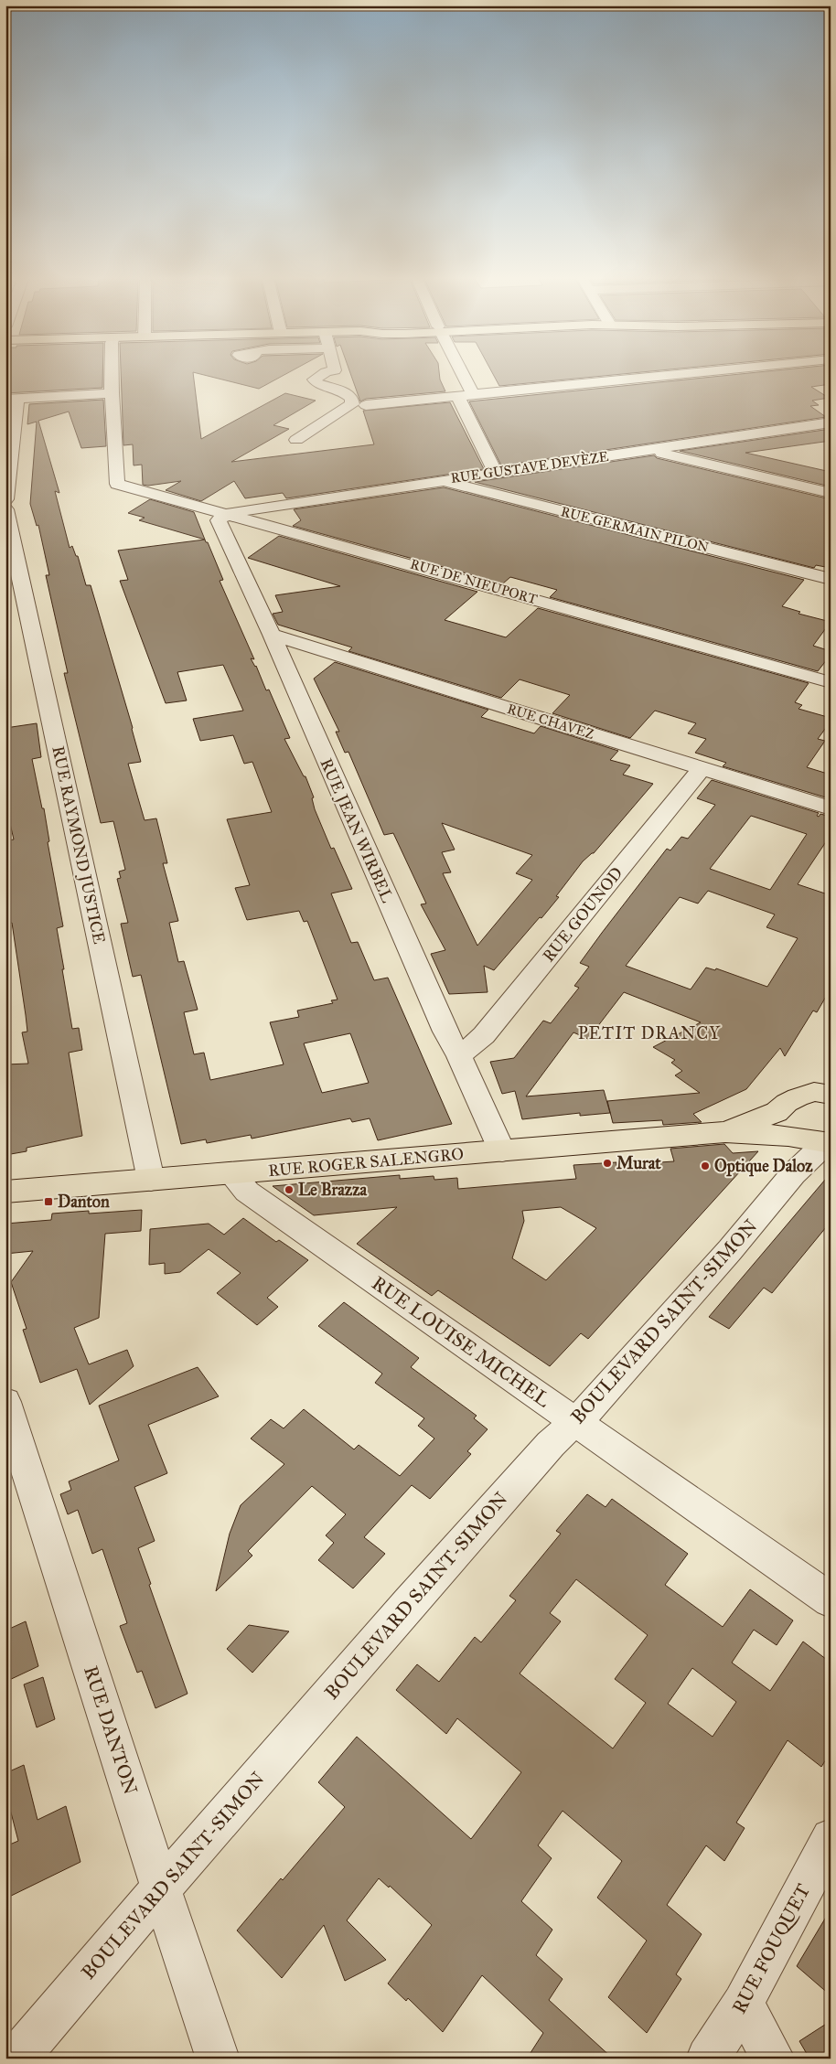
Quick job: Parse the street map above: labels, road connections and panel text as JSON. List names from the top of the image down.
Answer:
{
  "streets": {
    "main road": ["RUE ROGER SALENGRO"],
    "street": [
      "RUE GUSTAVE DEVÈZE",
      "RUE GERMAIN PILON",
      "RUE DE NIEUPORT",
      "RUE CHAVEZ",
      "RUE JEAN WIRBEL",
      "RUE RAYMOND JUSTICE",
      "RUE GOUNOD",
      "BOULEVARD SAINT-SIMON",
      "RUE LOUISE MICHEL",
      "RUE DANTON",
      "RUE FOUQUET"
    ]
  },
  "crossings": [
    ["RUE GUSTAVE DEVÈZE", "RUE GERMAIN PILON"],
    ["RUE GUSTAVE DEVÈZE", "RUE DE NIEUPORT"],
    ["RUE GUSTAVE DEVÈZE", "RUE JEAN WIRBEL"],
    ["RUE DE NIEUPORT", "RUE JEAN WIRBEL"],
    ["RUE CHAVEZ", "RUE JEAN WIRBEL"],
    ["RUE CHAVEZ", "RUE GOUNOD"],
    ["RUE JEAN WIRBEL", "RUE GOUNOD"],
    ["RUE JEAN WIRBEL", "RUE ROGER SALENGRO"],
    ["RUE RAYMOND JUSTICE", "RUE ROGER SALENGRO"],
    ["RUE ROGER SALENGRO", "BOULEVARD SAINT-SIMON"],
    ["RUE ROGER SALENGRO", "RUE LOUISE MICHEL"],
    ["BOULEVARD SAINT-SIMON", "RUE LOUISE MICHEL"],
    ["BOULEVARD SAINT-SIMON", "RUE DANTON"]
  ],
  "districts": ["PETIT DRANCY"],
  "places": {
    "other": ["Murat", "Optique Daloz", "Le Brazza"],
    "transit": ["Danton"]
  }
}
